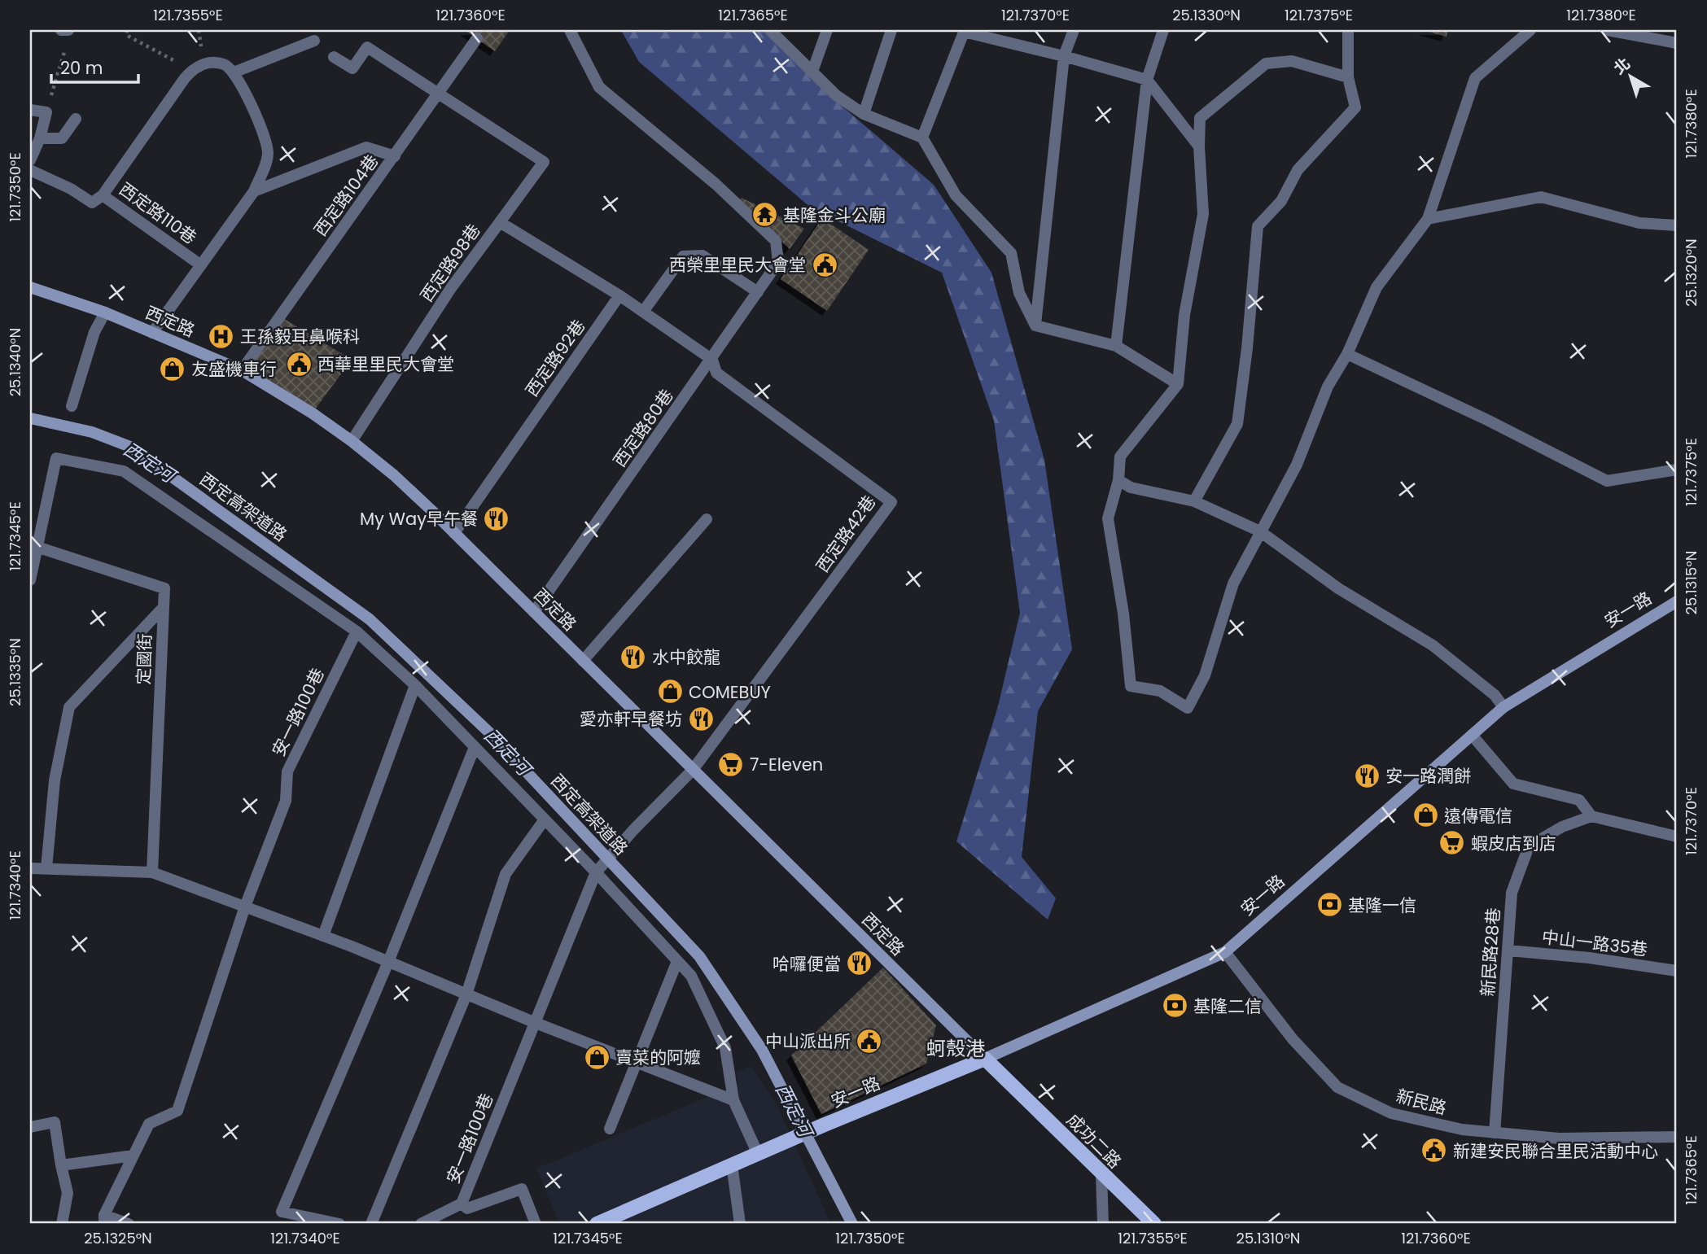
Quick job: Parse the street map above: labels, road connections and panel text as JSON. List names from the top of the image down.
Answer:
{
  "streets": {
    "main road": ["安一路", "成功二路"],
    "street": [
      "西定路104巷",
      "西定路110巷",
      "西定路98巷",
      "西定路",
      "西定路92巷",
      "西定路80巷",
      "西定高架道路",
      "西定路42巷",
      "定國街",
      "安一路100巷",
      "中山一路35巷",
      "新民路28巷",
      "新民路"
    ]
  },
  "crossings": [
    ["西定路104巷", "西定路"],
    ["西定路110巷", "西定路"],
    ["西定路98巷", "西定路"],
    ["西定路98巷", "西定路92巷"],
    ["西定路", "西定路92巷"],
    ["西定路", "西定路80巷"],
    ["西定路", "西定路42巷"],
    ["西定路", "安一路"],
    ["西定路", "安一路100巷"],
    ["西定路", "成功二路"],
    ["西定路80巷", "西定路42巷"],
    ["西定路42巷", "安一路100巷"],
    ["安一路", "新民路"],
    ["安一路", "成功二路"],
    ["中山一路35巷", "新民路28巷"],
    ["新民路28巷", "新民路"]
  ],
  "districts": ["蚵殼港"],
  "water": ["西定河"],
  "places": {
    "temple": ["基隆金斗公廟"],
    "public building": [
      "西榮里里民大會堂",
      "西華里里民大會堂",
      "中山派出所",
      "新建安民聯合里民活動中心"
    ],
    "hospital": ["王孫毅耳鼻喉科"],
    "shop": [
      "友盛機車行",
      "COMEBUY",
      "遠傳電信",
      "賣菜的阿嬤"
    ],
    "restaurant": [
      "My Way早午餐",
      "水中餃龍",
      "愛亦軒早餐坊",
      "安一路潤餅",
      "哈囉便當"
    ],
    "supermarket": ["7-Eleven", "蝦皮店到店"],
    "bank": ["基隆一信", "基隆二信"]
  },
  "scale_bar": "20 m",
  "north": "top left",
  "coordinates": [
    "121.7355°E",
    "121.7360°E",
    "121.7365°E",
    "121.7370°E",
    "25.1330°N",
    "121.7375°E",
    "121.7380°E",
    "121.7350°E",
    "25.1320°N",
    "25.1340°N",
    "121.7345°E",
    "25.1315°N",
    "25.1335°N",
    "121.7340°E",
    "25.1325°N",
    "25.1310°N"
  ]
}
